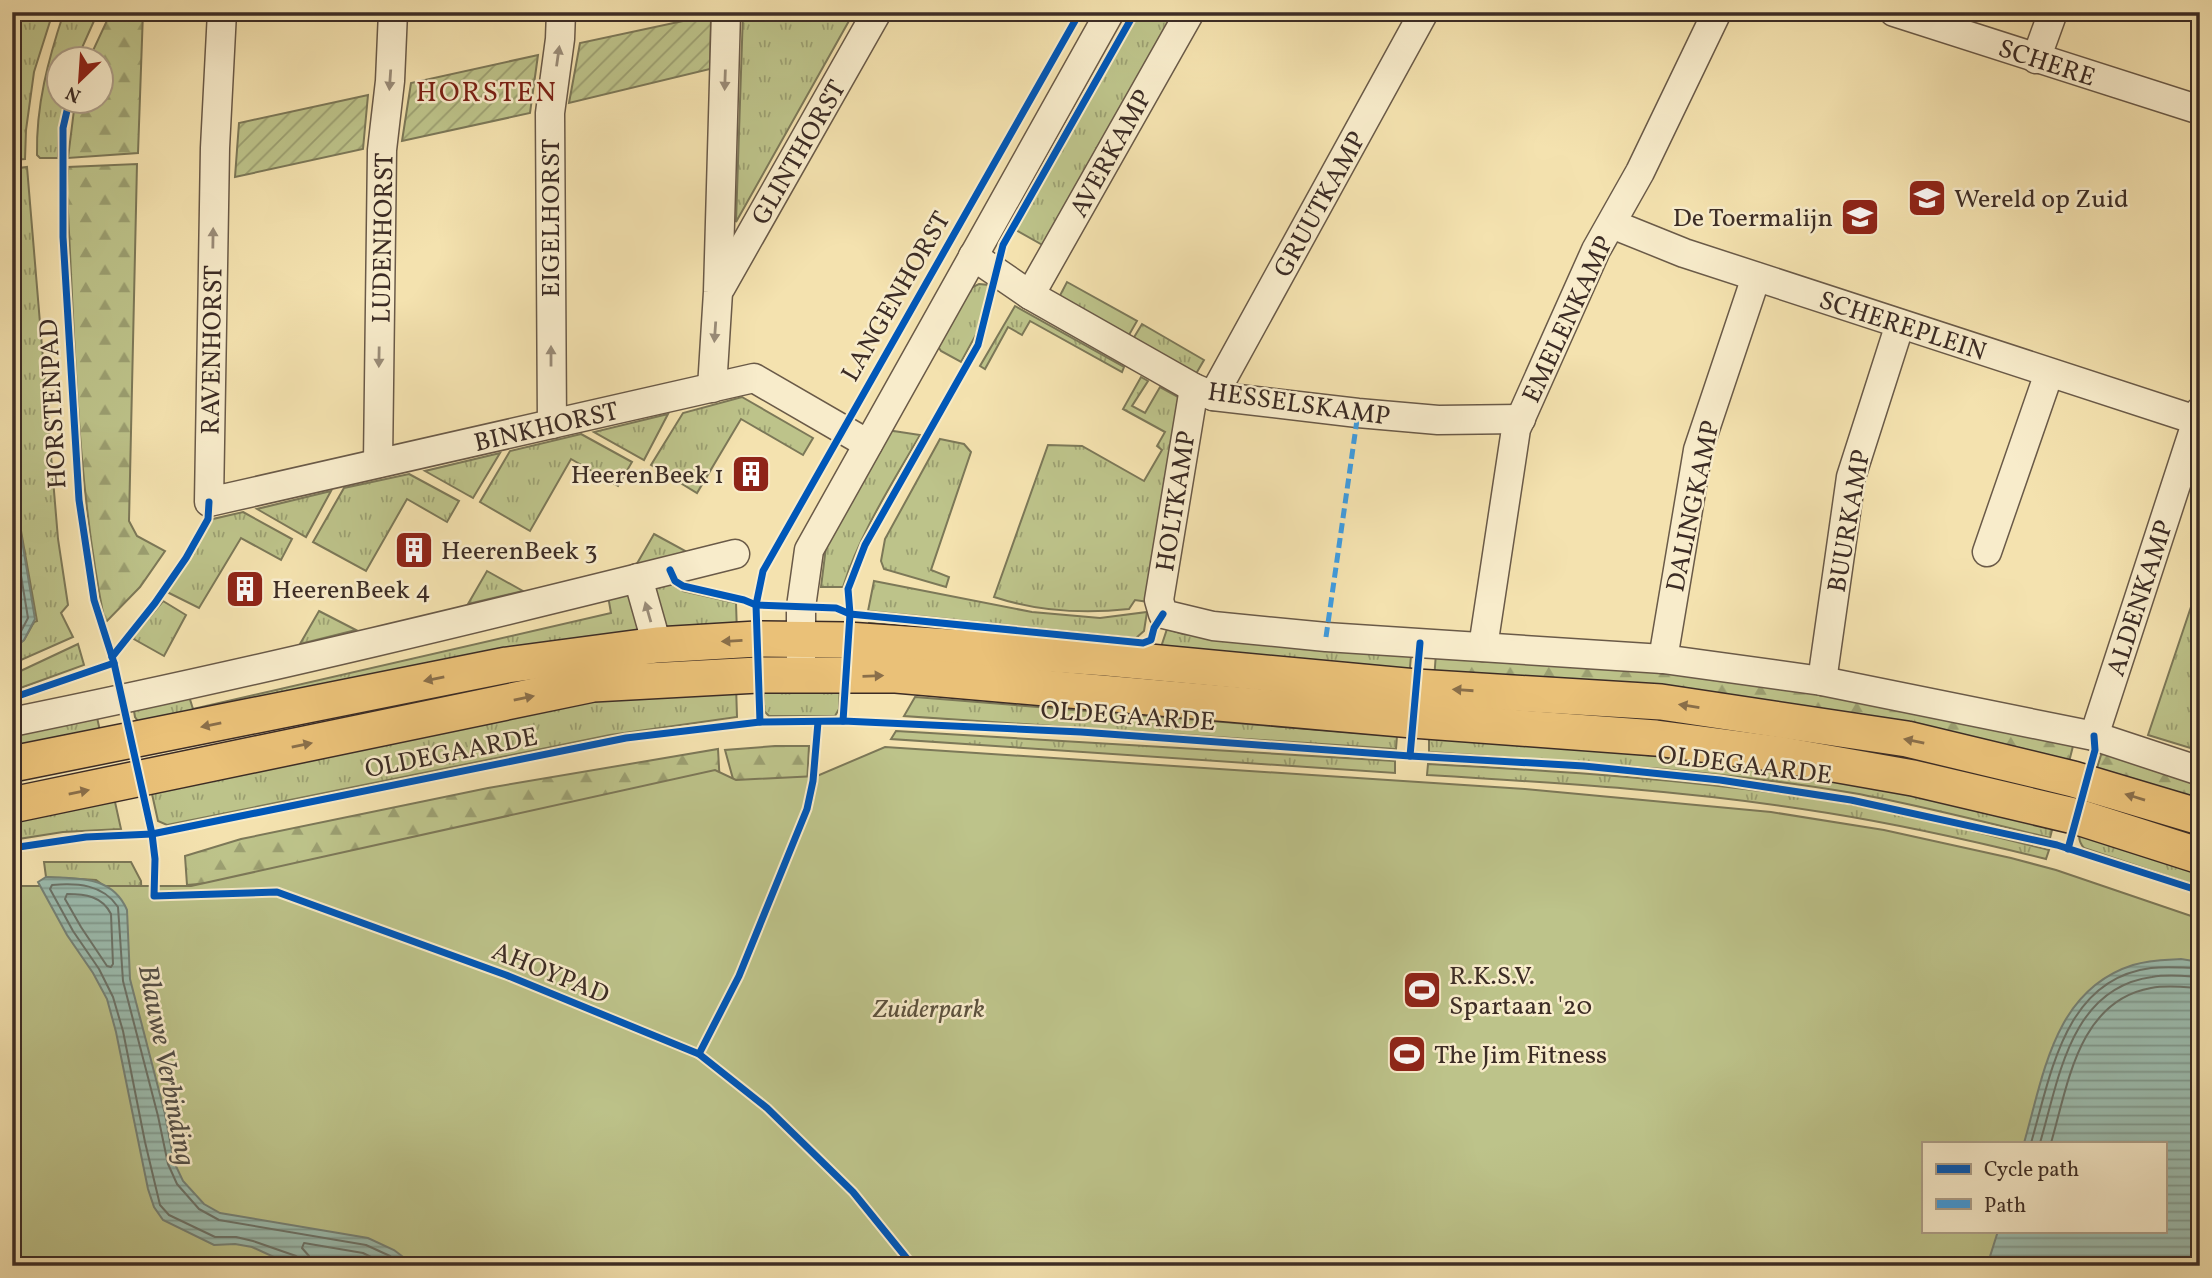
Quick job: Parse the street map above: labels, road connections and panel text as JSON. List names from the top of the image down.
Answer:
{
  "streets": {
    "main road": ["OLDEGAARDE"],
    "street": [
      "SCHERE",
      "GLINTHORST",
      "AVERKAMP",
      "GRUUTKAMP",
      "EIGELHORST",
      "LUDENHORST",
      "LANGENHORST",
      "EMELENKAMP",
      "SCHEREPLEIN",
      "RAVENHORST",
      "HESSELSKAMP",
      "BINKHORST",
      "HOLTKAMP",
      "DALINGKAMP",
      "BUURKAMP",
      "ALDENKAMP"
    ],
    "cycle path": ["HORSTENPAD"]
  },
  "crossings": [
    ["GLINTHORST", "BINKHORST"],
    ["AVERKAMP", "HESSELSKAMP"],
    ["GRUUTKAMP", "HESSELSKAMP"],
    ["GRUUTKAMP", "HOLTKAMP"],
    ["EIGELHORST", "BINKHORST"],
    ["LUDENHORST", "BINKHORST"],
    ["LANGENHORST", "HESSELSKAMP"],
    ["LANGENHORST", "BINKHORST"],
    ["LANGENHORST", "OLDEGAARDE"],
    ["EMELENKAMP", "SCHEREPLEIN"],
    ["EMELENKAMP", "HESSELSKAMP"],
    ["EMELENKAMP", "HOLTKAMP"],
    ["SCHEREPLEIN", "DALINGKAMP"],
    ["SCHEREPLEIN", "BUURKAMP"],
    ["SCHEREPLEIN", "ALDENKAMP"],
    ["RAVENHORST", "BINKHORST"],
    ["HESSELSKAMP", "HOLTKAMP"]
  ],
  "one_way": [
    "GLINTHORST",
    "EIGELHORST",
    "LUDENHORST",
    "RAVENHORST"
  ],
  "districts": ["HORSTEN"],
  "water": ["Blauwe Verbinding"],
  "parks": ["Zuiderpark"],
  "places": {
    "school or university": ["Wereld op Zuid", "De Toermalijn"],
    "building": ["HeerenBeek 1", "HeerenBeek 3", "HeerenBeek 4"],
    "sports": ["R.K.S.V. Spartaan '20", "The Jim Fitness"]
  },
  "legend": ["Cycle path", "Path"],
  "north": "bottom left"
}
